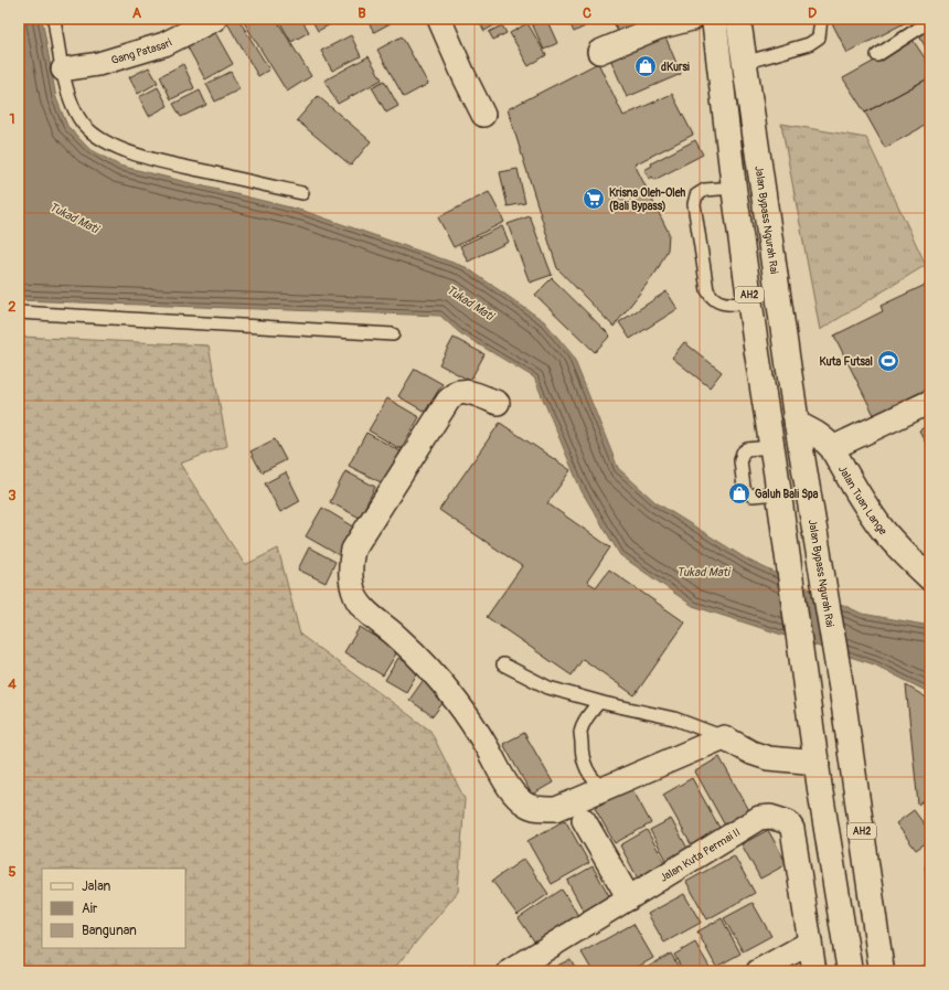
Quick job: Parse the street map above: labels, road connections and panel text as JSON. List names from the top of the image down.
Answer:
{
  "streets": {
    "main road": ["Jalan Bypass Ngurah Rai", "AH2", "Jalan Tuan Lange"],
    "street": ["Gang Patasari", "Jalan Kuta Permai II"]
  },
  "crossings": [
    ["Jalan Bypass Ngurah Rai", "Jalan Tuan Lange"]
  ],
  "water": ["Tukad Mati"],
  "places": {
    "shop": ["dKursi", "Galuh Bali Spa"],
    "supermarket": ["Krisna Oleh-Oleh (Bali Bypass)"],
    "sports": ["Kuta Futsal"]
  },
  "legend": ["Jalan", "Air", "Bangunan"],
  "grid": {
    "columns": [
      "A",
      "B",
      "C",
      "D"
    ],
    "rows": [
      "1",
      "2",
      "3",
      "4",
      "5"
    ]
  }
}
